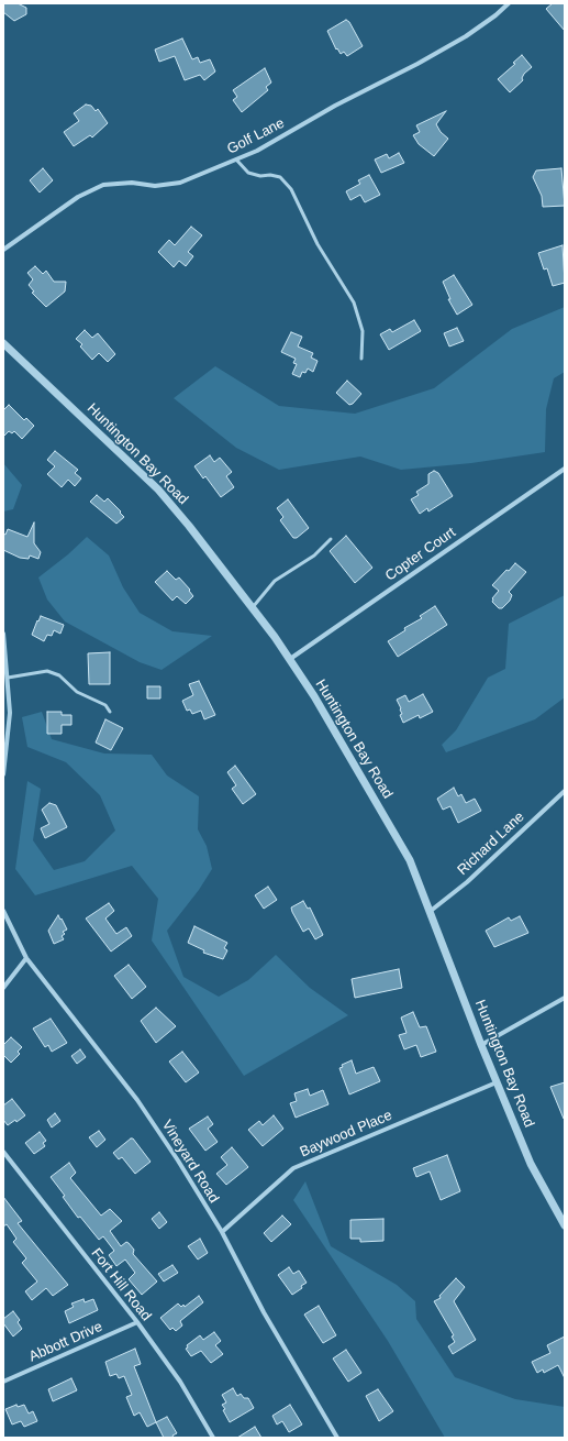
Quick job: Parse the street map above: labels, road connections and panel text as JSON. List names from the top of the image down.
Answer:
{
  "streets": {
    "street": [
      "Golf Lane",
      "Huntington Bay Road",
      "Copter Court",
      "Richard Lane",
      "Baywood Place",
      "Vineyard Road",
      "Fort Hill Road",
      "Abbott Drive"
    ]
  },
  "crossings": [
    ["Huntington Bay Road", "Copter Court"],
    ["Huntington Bay Road", "Richard Lane"],
    ["Huntington Bay Road", "Baywood Place"],
    ["Baywood Place", "Vineyard Road"],
    ["Fort Hill Road", "Abbott Drive"]
  ]
}
